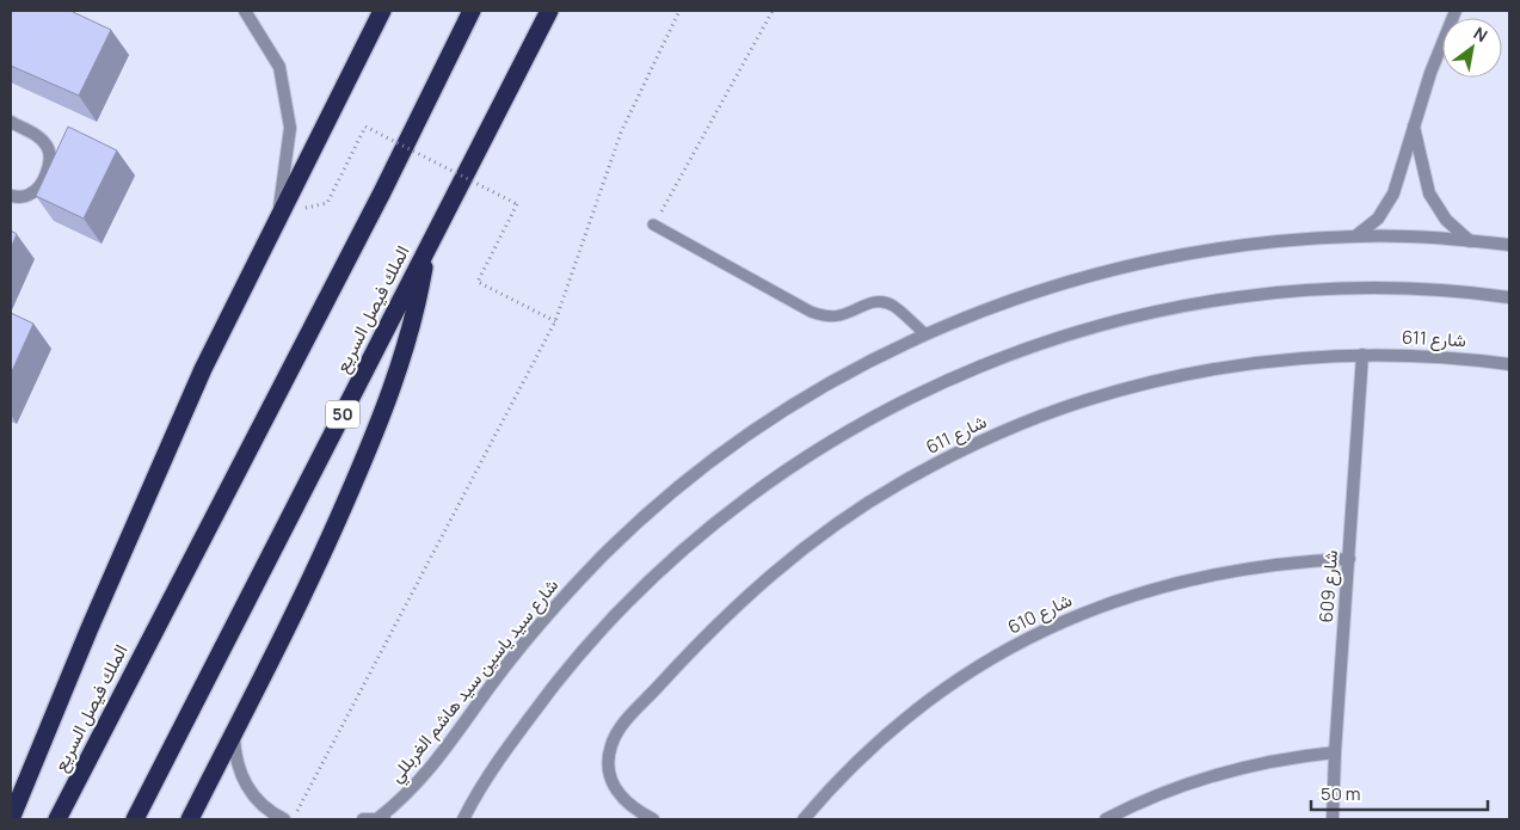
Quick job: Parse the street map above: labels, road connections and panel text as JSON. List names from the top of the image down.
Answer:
{
  "streets": {
    "highway": ["الملك فيصل السريع", "50"],
    "street": [
      "شارع 611",
      "شارع 609",
      "شارع 610",
      "شارع سيد ياسين سيد هاشم الغربللي"
    ]
  },
  "crossings": [
    ["شارع 611", "شارع 609"],
    ["شارع 609", "شارع 610"]
  ],
  "scale_bar": "50 m",
  "north": "top right"
}
